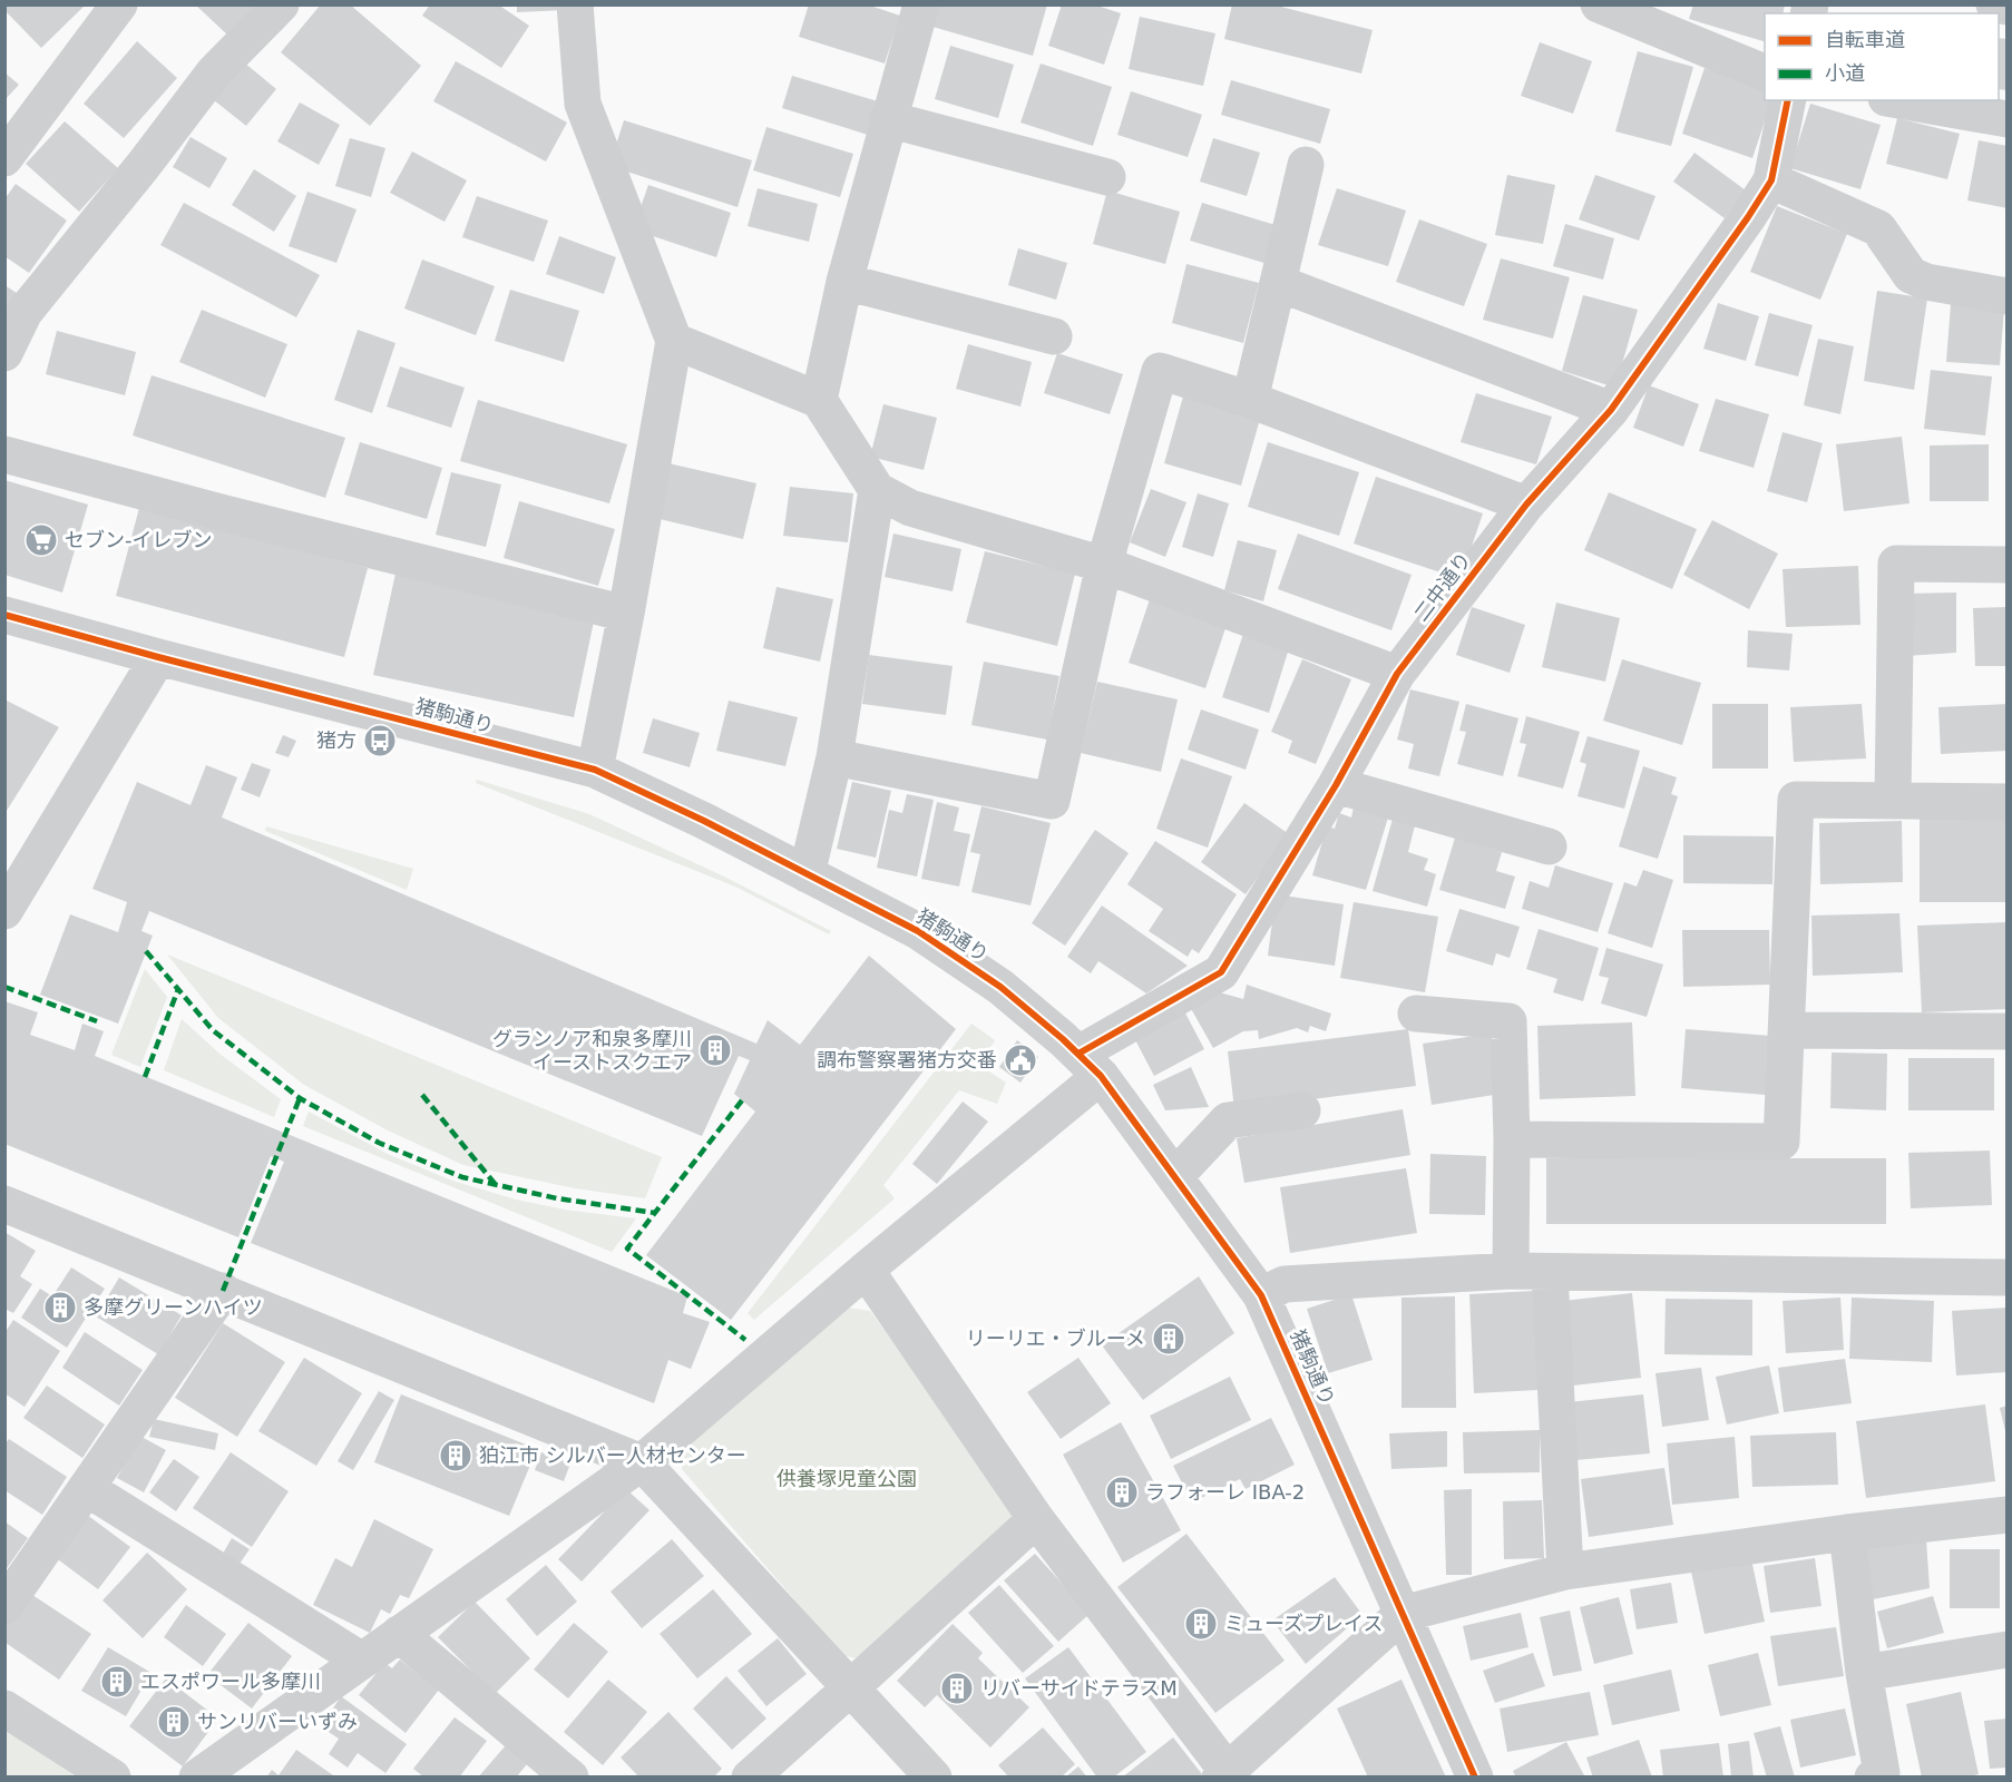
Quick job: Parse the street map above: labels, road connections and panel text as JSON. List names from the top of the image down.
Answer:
{
  "streets": {
    "street": ["二中通り", "猪駒通り"]
  },
  "crossings": [
    ["二中通り", "猪駒通り"]
  ],
  "parks": ["供養塚児童公園"],
  "places": {
    "supermarket": ["セブン-イレブン"],
    "bus stop": ["猪方"],
    "building": [
      "グランノア和泉多摩川 イーストスクエア",
      "多摩グリーンハイツ",
      "リーリエ・ブルーメ",
      "狛江市 シルバー人材センター",
      "ラフォーレ IBA-2",
      "ミューズプレイス",
      "エスポワール多摩川",
      "リバーサイドテラスM",
      "サンリバーいずみ"
    ],
    "public building": ["調布警察署猪方交番"]
  },
  "legend": ["自転車道", "小道"]
}
